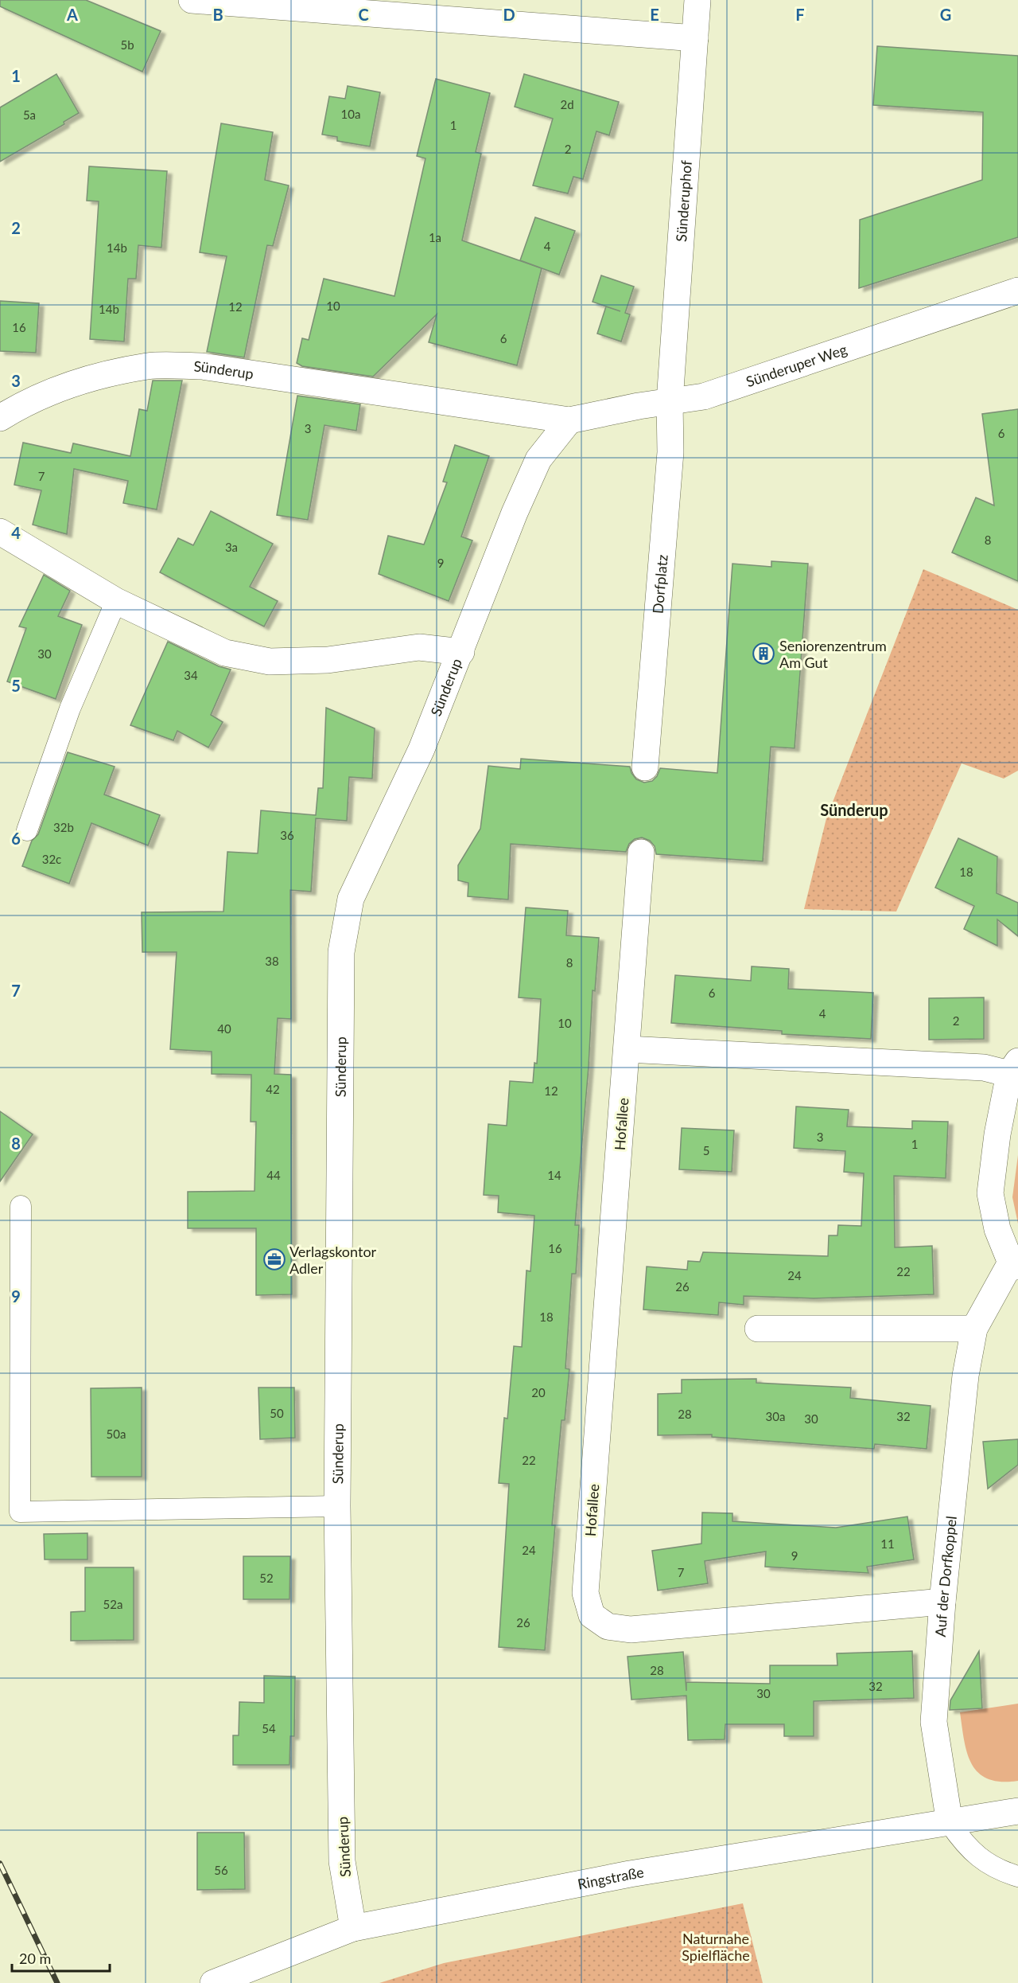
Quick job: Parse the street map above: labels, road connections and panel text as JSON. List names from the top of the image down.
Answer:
{
  "streets": {
    "street": [
      "Sünderuphof",
      "Sünderuper Weg",
      "Sünderup",
      "Dorfplatz",
      "Hofallee",
      "Auf der Dorfkoppel",
      "Ringstraße"
    ]
  },
  "crossings": [
    ["Sünderuphof", "Sünderuper Weg"],
    ["Sünderuphof", "Dorfplatz"],
    ["Sünderuper Weg", "Sünderup"],
    ["Sünderuper Weg", "Dorfplatz"],
    ["Sünderup", "Ringstraße"],
    ["Hofallee", "Auf der Dorfkoppel"],
    ["Auf der Dorfkoppel", "Ringstraße"]
  ],
  "districts": ["Sünderup"],
  "parks": ["Naturnahe Spielfläche"],
  "places": {
    "building": ["Seniorenzentrum Am Gut"],
    "office": ["Verlagskontor Adler"]
  },
  "house_numbers": [
    "5b",
    "2d",
    "10a",
    "5a",
    "1",
    "2",
    "1a",
    "4",
    "14b",
    "10",
    "12",
    "14b",
    "16",
    "6",
    "3",
    "6",
    "7",
    "8",
    "3a",
    "9",
    "30",
    "34",
    "32b",
    "36",
    "32c",
    "18",
    "38",
    "8",
    "6",
    "4",
    "2",
    "10",
    "40",
    "42",
    "12",
    "3",
    "1",
    "5",
    "44",
    "14",
    "16",
    "22",
    "24",
    "26",
    "18",
    "20",
    "50",
    "28",
    "30a",
    "32",
    "30",
    "50a",
    "22",
    "11",
    "24",
    "9",
    "7",
    "52",
    "52a",
    "26",
    "28",
    "32",
    "30",
    "54",
    "56"
  ],
  "scale_bar": "20 m",
  "grid": {
    "columns": [
      "A",
      "B",
      "C",
      "D",
      "E",
      "F",
      "G"
    ],
    "rows": [
      "1",
      "2",
      "3",
      "4",
      "5",
      "6",
      "7",
      "8",
      "9"
    ]
  }
}
